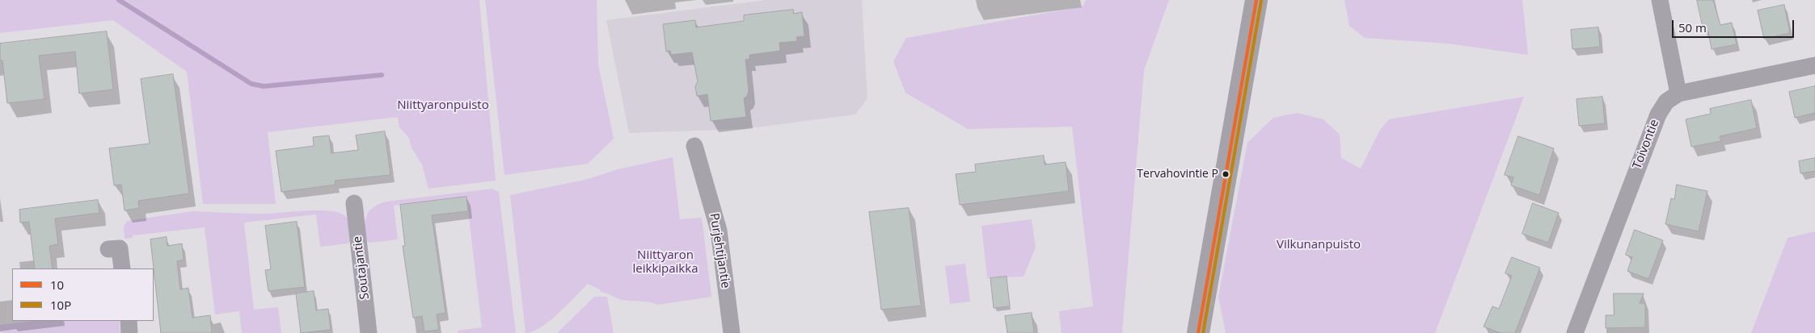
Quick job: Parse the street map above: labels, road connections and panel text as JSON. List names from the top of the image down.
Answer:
{
  "streets": {
    "street": ["Toivontie", "Purjehtijantie", "Soutajantie"]
  },
  "parks": ["Niittyaronpuisto", "Vilkunanpuisto", "Niittyaron leikkipaikka"],
  "places": ["Tervahovintie P"],
  "lines": ["transit line 10", "transit line 10P"],
  "legend": ["10", "10P"],
  "scale_bar": "50 m"
}
